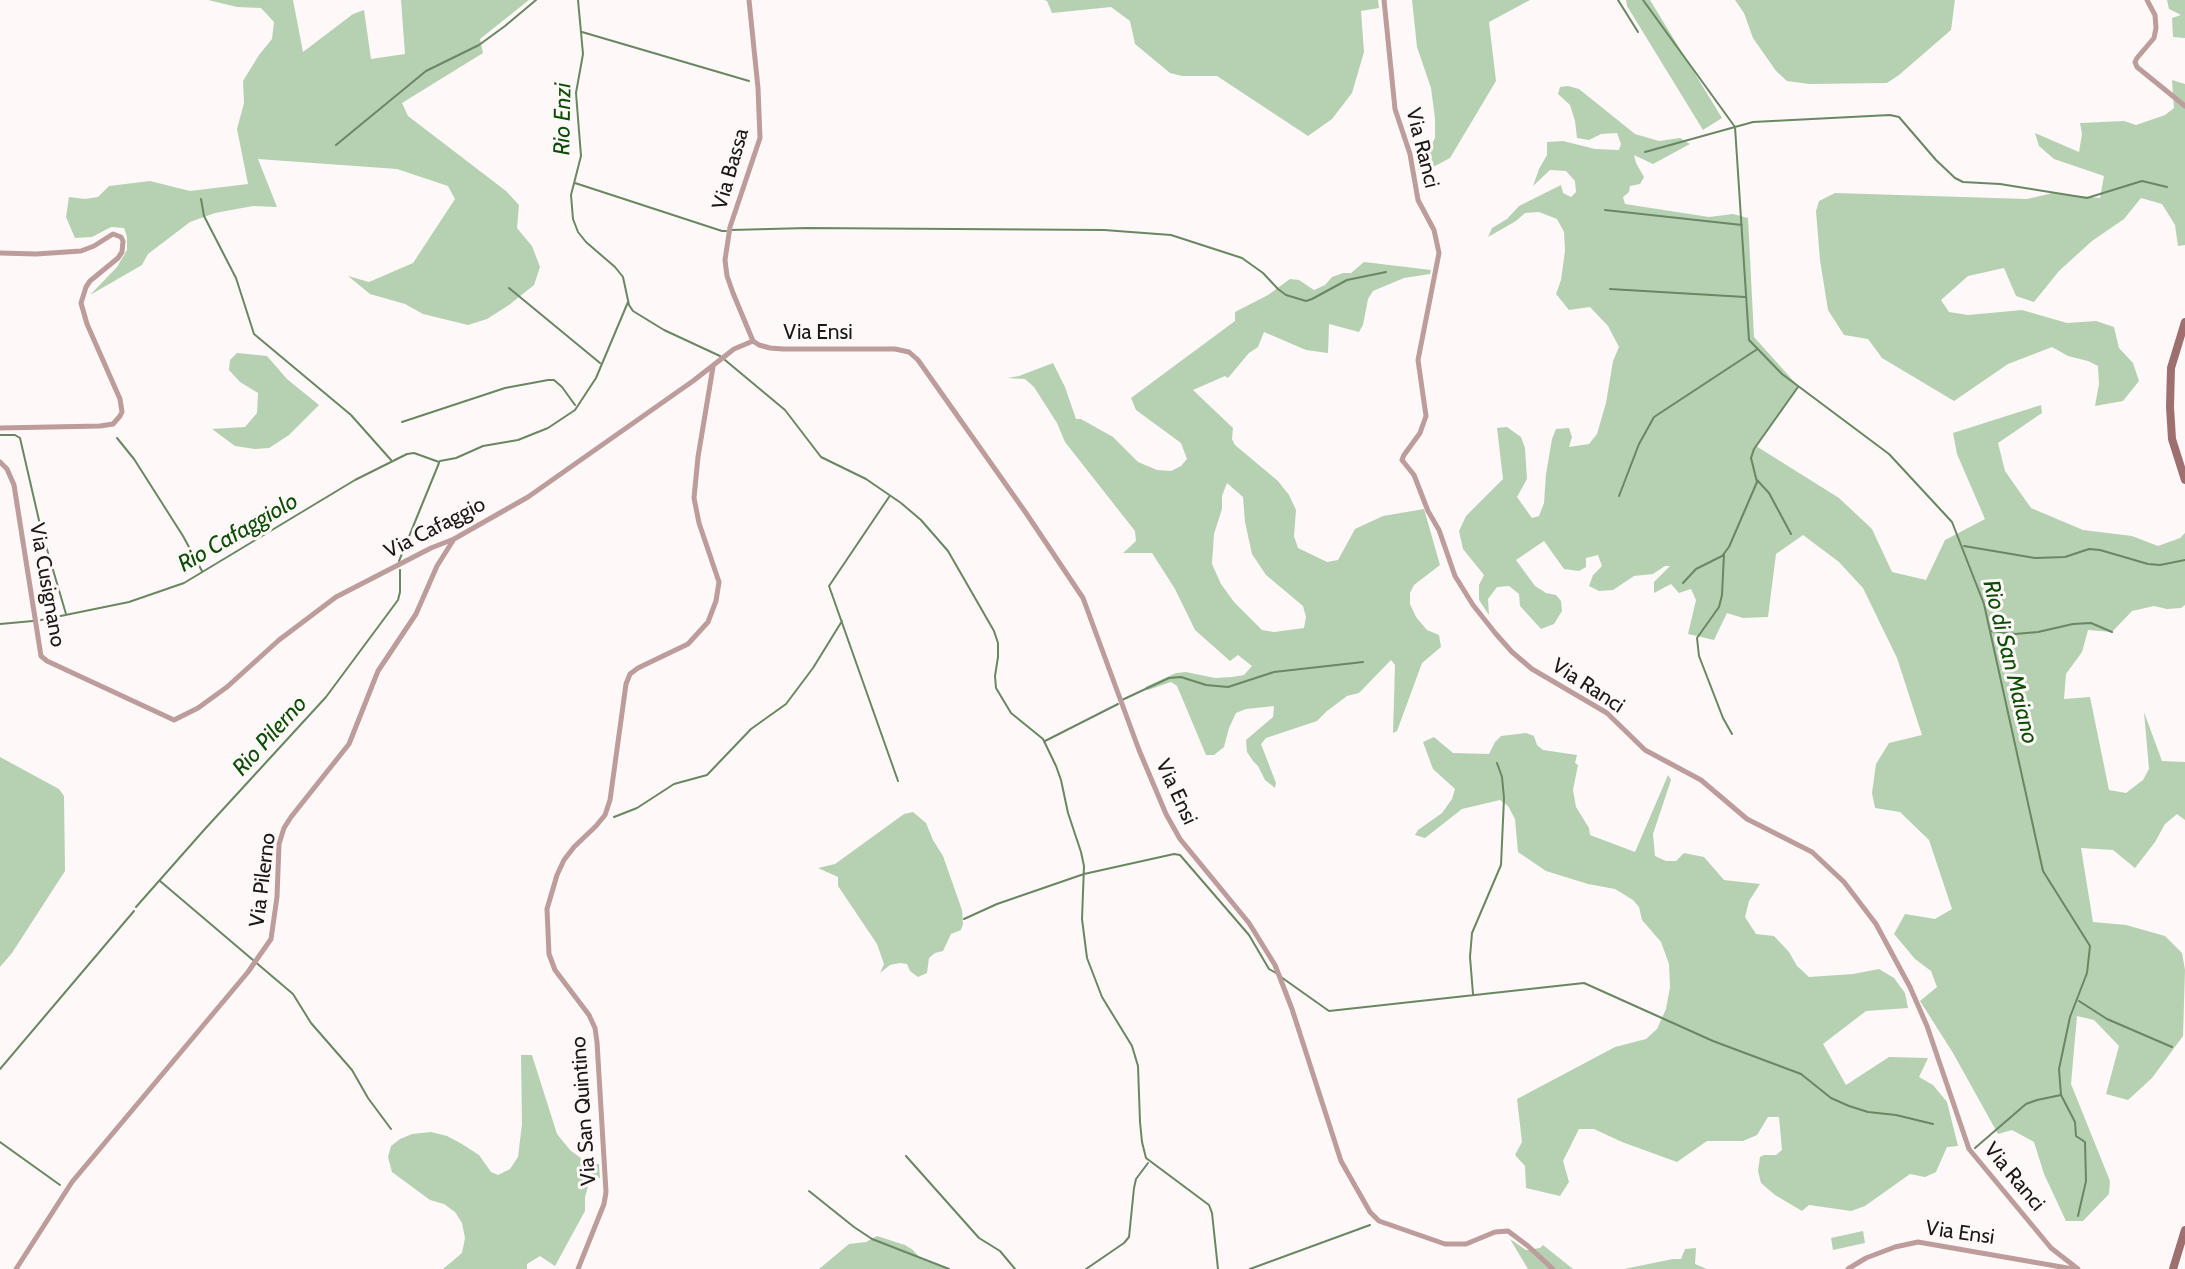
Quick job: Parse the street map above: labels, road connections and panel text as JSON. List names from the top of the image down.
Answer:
{
  "streets": {
    "street": [
      "Via Ranci",
      "Via Bassa",
      "Via Ensi",
      "Via Cafaggio",
      "Via Cusignano",
      "Via Pilerno",
      "Via San Quintino"
    ]
  },
  "crossings": [
    ["Via Ranci", "Via Ensi"],
    ["Via Bassa", "Via Ensi"],
    ["Via Cafaggio", "Via Cusignano"],
    ["Via Cafaggio", "Via Pilerno"],
    ["Via Cafaggio", "Via San Quintino"]
  ],
  "water": [
    "Rio Enzi",
    "Rio Cafaggiolo",
    "Rio di San Maiano",
    "Rio Pilerno"
  ]
}
